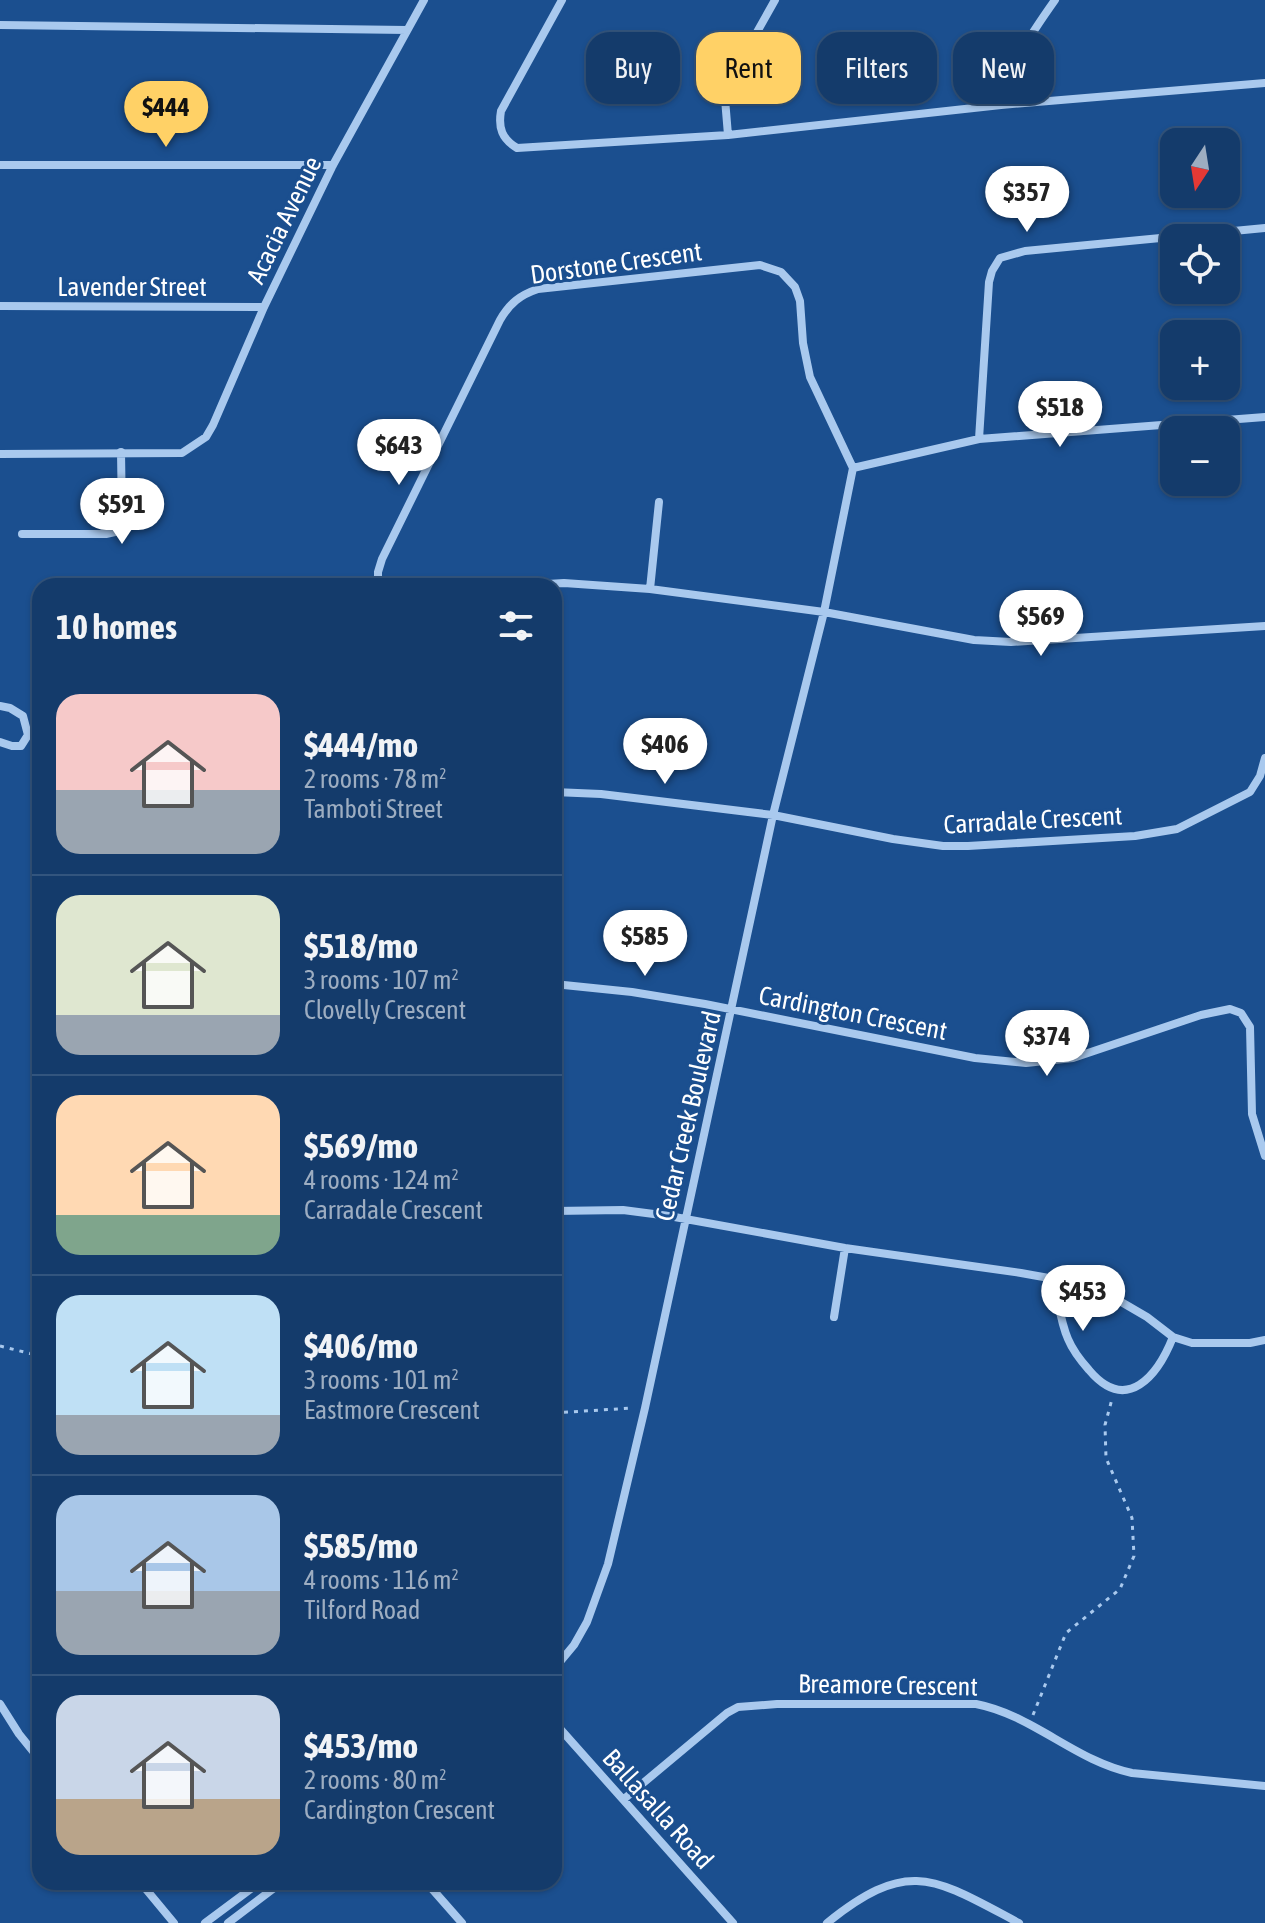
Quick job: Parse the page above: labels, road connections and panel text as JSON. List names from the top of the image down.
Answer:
{
  "streets": {
    "street": [
      "Acacia Avenue",
      "Dorstone Crescent",
      "Lavender Street",
      "Carradale Crescent",
      "Cardington Crescent",
      "Cedar Creek Boulevard",
      "Breamore Crescent",
      "Ballasalla Road"
    ]
  },
  "crossings": [
    ["Acacia Avenue", "Lavender Street"],
    ["Dorstone Crescent", "Cedar Creek Boulevard"],
    ["Carradale Crescent", "Cedar Creek Boulevard"],
    ["Cardington Crescent", "Cedar Creek Boulevard"],
    ["Breamore Crescent", "Ballasalla Road"]
  ],
  "north": "bottom",
  "page": {
    "chip": [
      "Buy",
      "Rent",
      "Filters",
      "New"
    ],
    "price": [
      "$444",
      "$357",
      "$518",
      "$643",
      "$591",
      "$569",
      "$406",
      "$585",
      "$374",
      "$453"
    ],
    "map_buttons": ["+", "−"],
    "heading": "10 homes",
    "list": [
      {
        "name": "$444/mo",
        "note": "2 rooms · 78 m² · Tamboti Street"
      },
      {
        "name": "$518/mo",
        "note": "3 rooms · 107 m² · Clovelly Crescent"
      },
      {
        "name": "$569/mo",
        "note": "4 rooms · 124 m² · Carradale Crescent"
      },
      {
        "name": "$406/mo",
        "note": "3 rooms · 101 m² · Eastmore Crescent"
      },
      {
        "name": "$585/mo",
        "note": "4 rooms · 116 m² · Tilford Road"
      },
      {
        "name": "$453/mo",
        "note": "2 rooms · 80 m² · Cardington Crescent"
      }
    ]
  }
}
